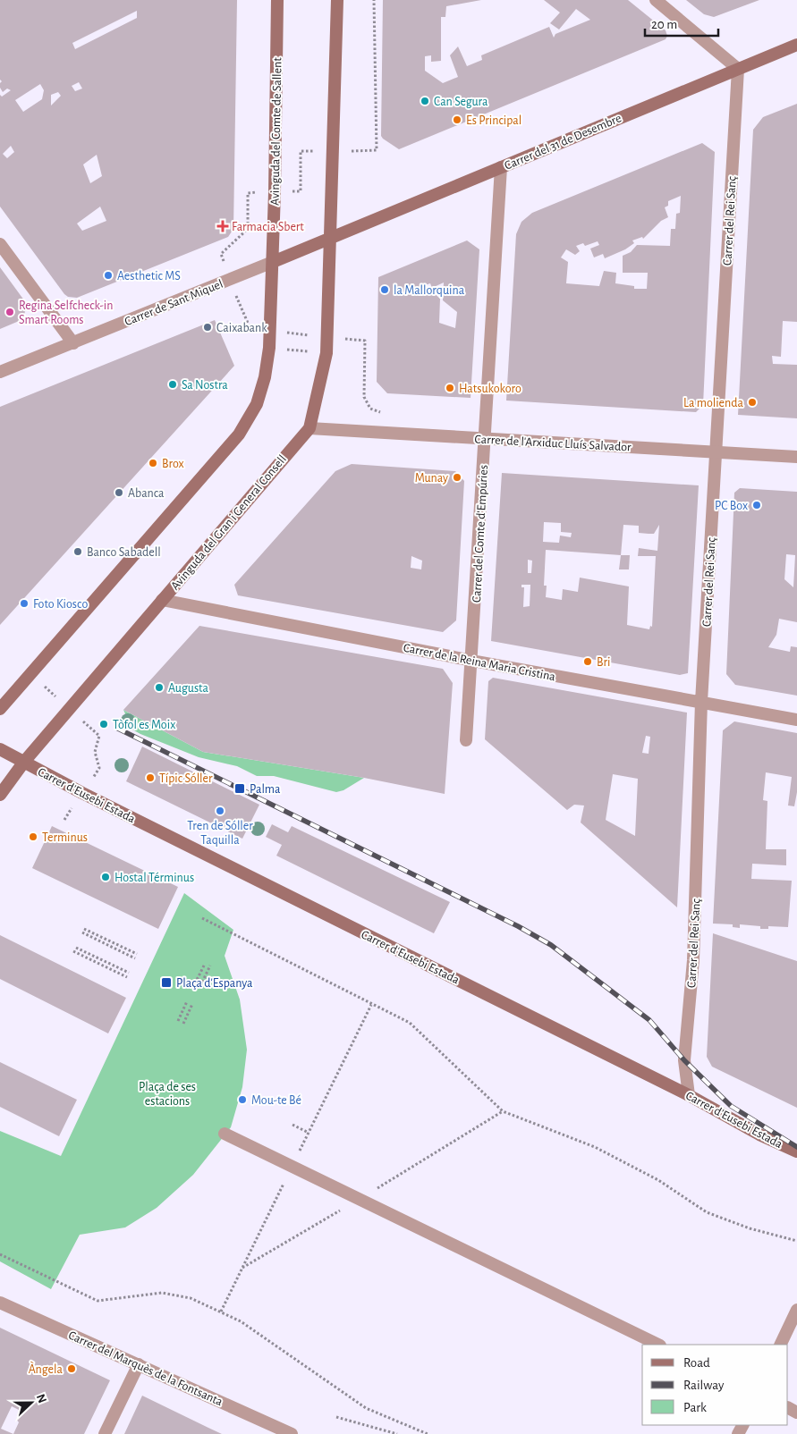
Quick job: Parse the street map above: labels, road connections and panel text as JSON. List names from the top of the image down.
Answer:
{
  "streets": {
    "main road": [
      "Avinguda del Comte de Sallent",
      "Carrer del 31 de Desembre",
      "Avinguda del Gran i General Consell",
      "Carrer d'Eusebi Estada"
    ],
    "street": [
      "Carrer del Rei Sanç",
      "Carrer de Sant Miquel",
      "Carrer de l'Arxiduc Lluís Salvador",
      "Carrer del Comte d'Empúries",
      "Carrer de la Reina Maria Cristina",
      "Carrer del Marquès de la Fontsanta"
    ]
  },
  "crossings": [
    ["Avinguda del Comte de Sallent", "Carrer del 31 de Desembre"],
    ["Avinguda del Comte de Sallent", "Carrer de Sant Miquel"],
    ["Carrer del 31 de Desembre", "Carrer del Rei Sanç"],
    ["Carrer del 31 de Desembre", "Carrer de Sant Miquel"],
    ["Carrer del 31 de Desembre", "Avinguda del Gran i General Consell"],
    ["Carrer del 31 de Desembre", "Carrer del Comte d'Empúries"],
    ["Carrer del Rei Sanç", "Carrer de l'Arxiduc Lluís Salvador"],
    ["Carrer del Rei Sanç", "Carrer de la Reina Maria Cristina"],
    ["Carrer del Rei Sanç", "Carrer d'Eusebi Estada"],
    ["Carrer de l'Arxiduc Lluís Salvador", "Avinguda del Gran i General Consell"],
    ["Carrer de l'Arxiduc Lluís Salvador", "Carrer del Comte d'Empúries"],
    ["Avinguda del Gran i General Consell", "Carrer de la Reina Maria Cristina"],
    ["Avinguda del Gran i General Consell", "Carrer d'Eusebi Estada"],
    ["Carrer del Comte d'Empúries", "Carrer de la Reina Maria Cristina"]
  ],
  "parks": ["Plaça de ses estacions"],
  "places": {
    "other": [
      "Can Segura",
      "Es Principal",
      "Aesthetic MS",
      "la Mallorquina",
      "Regina Selfcheck-in Smart Rooms",
      "Caixabank",
      "Sa Nostra",
      "Hatsukokoro",
      "La molienda",
      "Brox",
      "Munay",
      "Abanca",
      "PC Box",
      "Banco Sabadell",
      "Foto Kiosco",
      "Bri",
      "Augusta",
      "Tòfol es Moix",
      "Típic Sóller",
      "Tren de Sóller Taquilla",
      "Terminus",
      "Hostal Términus",
      "Mou-te Bé",
      "Àngela"
    ],
    "health": ["Farmacia Sbert"],
    "transit": ["Palma", "Plaça d'Espanya"]
  },
  "legend": ["Road", "Railway", "Park"],
  "scale_bar": "20 m",
  "north": "right"
}
